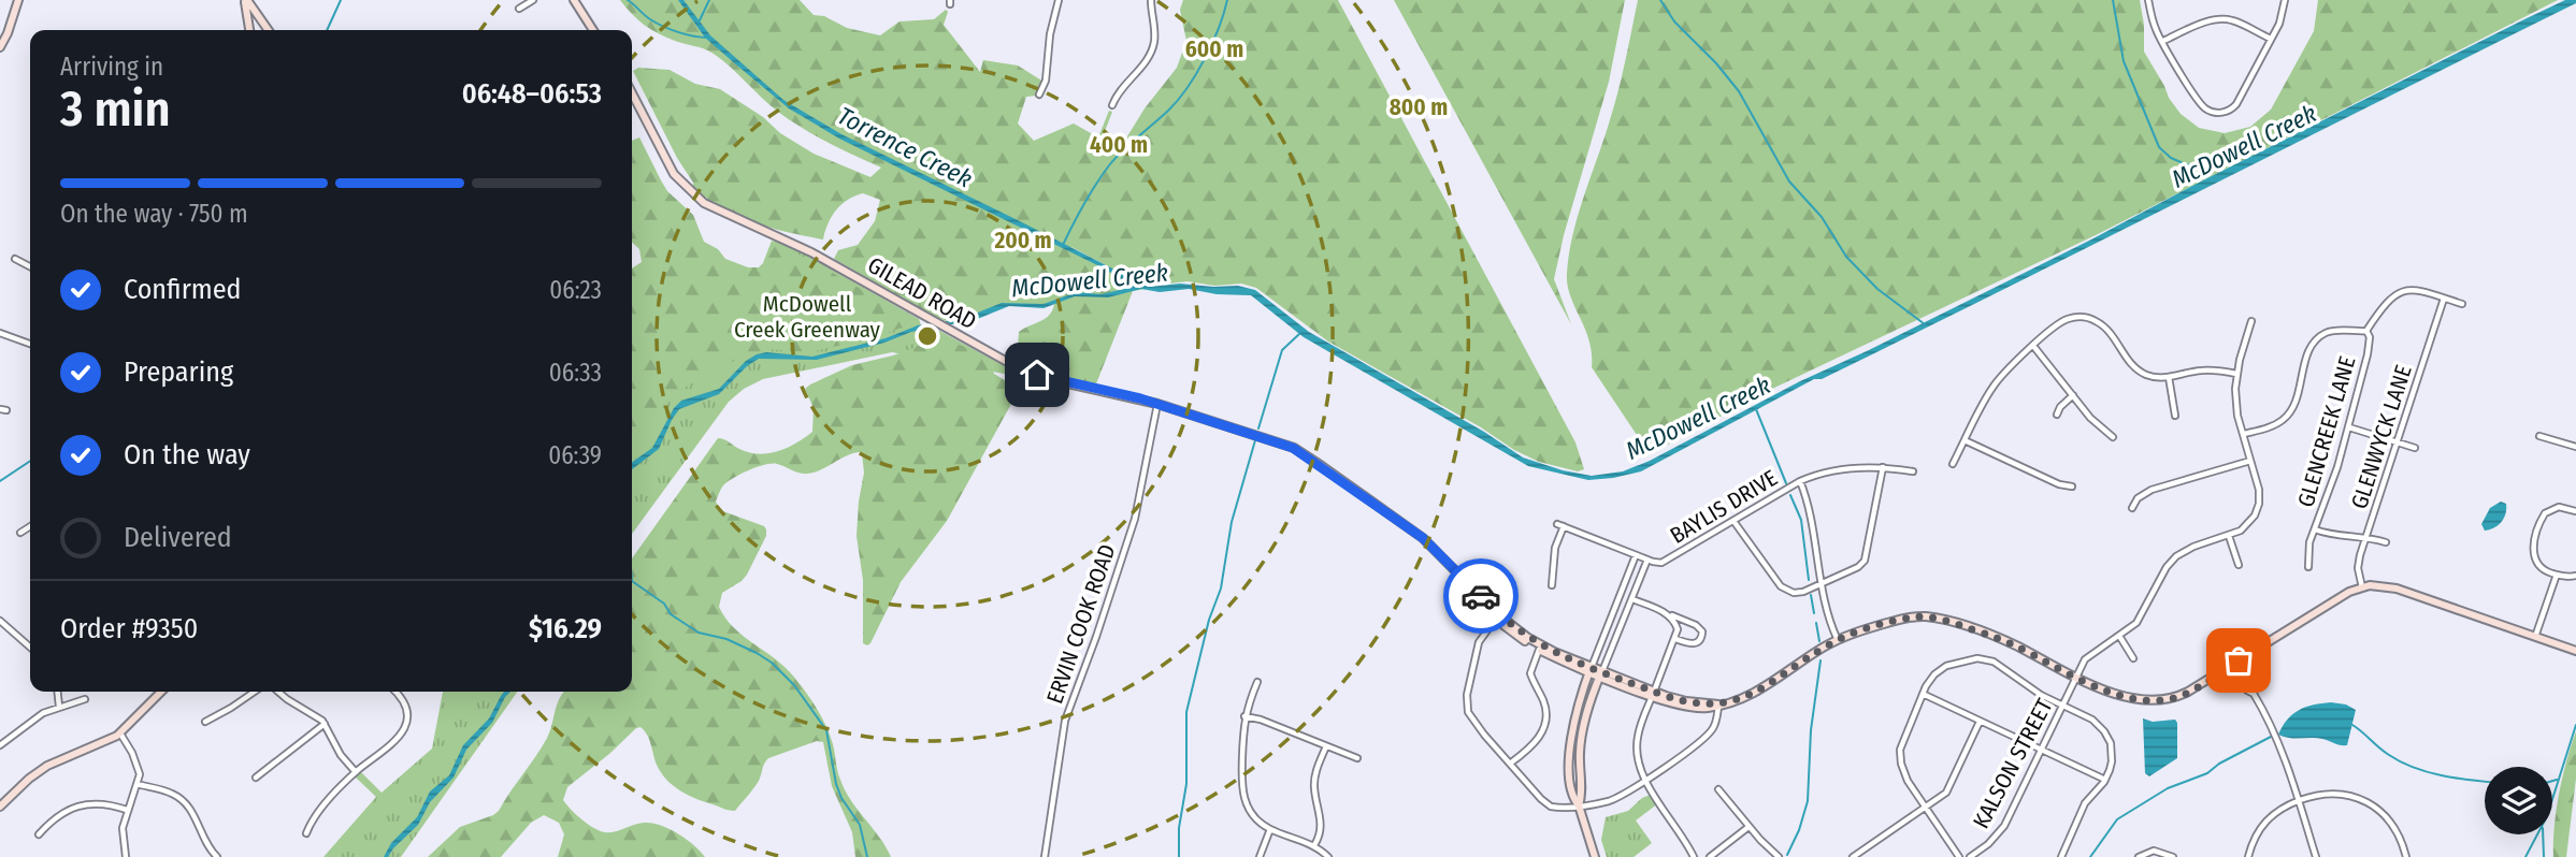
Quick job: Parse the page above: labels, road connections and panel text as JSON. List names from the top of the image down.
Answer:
{
  "streets": {
    "main road": ["GILEAD ROAD"],
    "street": [
      "GLENCREEK LANE",
      "GLENWYCK LANE",
      "BAYLIS DRIVE",
      "ERVIN COOK ROAD",
      "KALSON STREET"
    ]
  },
  "crossings": [
    ["GILEAD ROAD", "ERVIN COOK ROAD"],
    ["GLENCREEK LANE", "GLENWYCK LANE"]
  ],
  "water": ["McDowell Creek", "Torrence Creek"],
  "parks": ["McDowell Creek Greenway"],
  "page": {
    "heading": ["3 min", "Arriving in", "06:48–06:53"],
    "panel": ["Order #9350", "$16.29"],
    "bar": "On the way · 750 m",
    "list": [
      ["Confirmed", "06:23"],
      ["Preparing", "06:33"],
      ["On the way", "06:39"],
      "Delivered"
    ]
  },
  "rings": [
    "600 m",
    "800 m",
    "400 m",
    "200 m"
  ]
}
